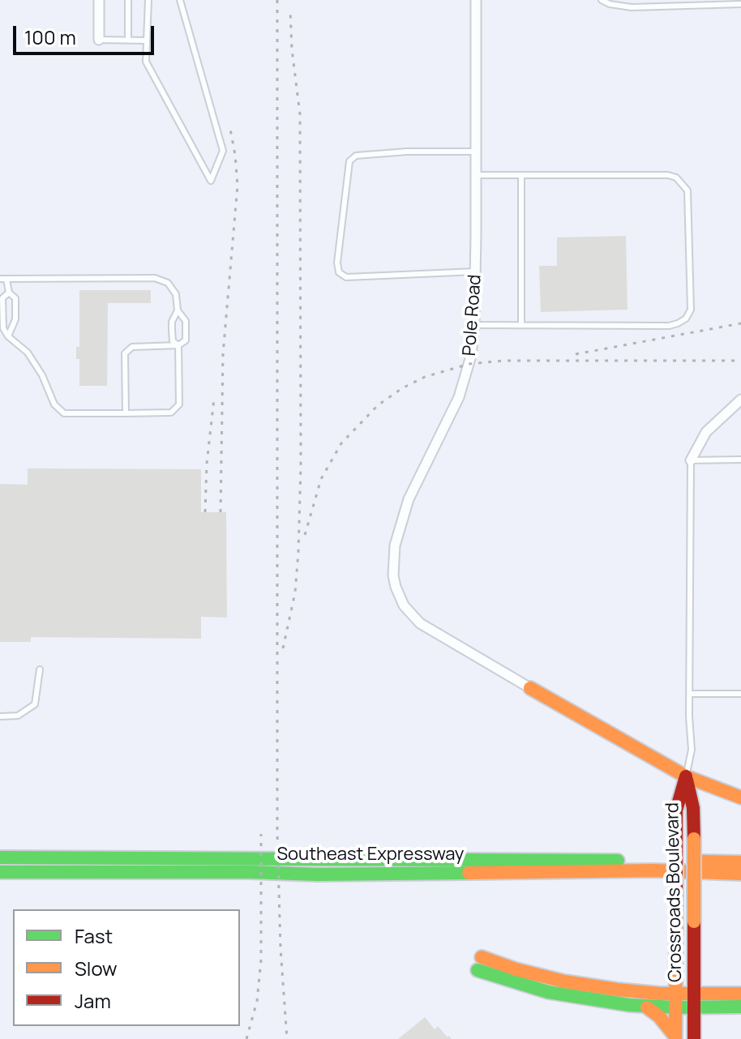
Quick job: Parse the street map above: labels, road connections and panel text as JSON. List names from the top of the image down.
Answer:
{
  "streets": {
    "main road": ["Southeast Expressway", "Crossroads Boulevard"],
    "street": ["Pole Road"]
  },
  "legend": ["Fast", "Slow", "Jam"],
  "scale_bar": "100 m"
}
